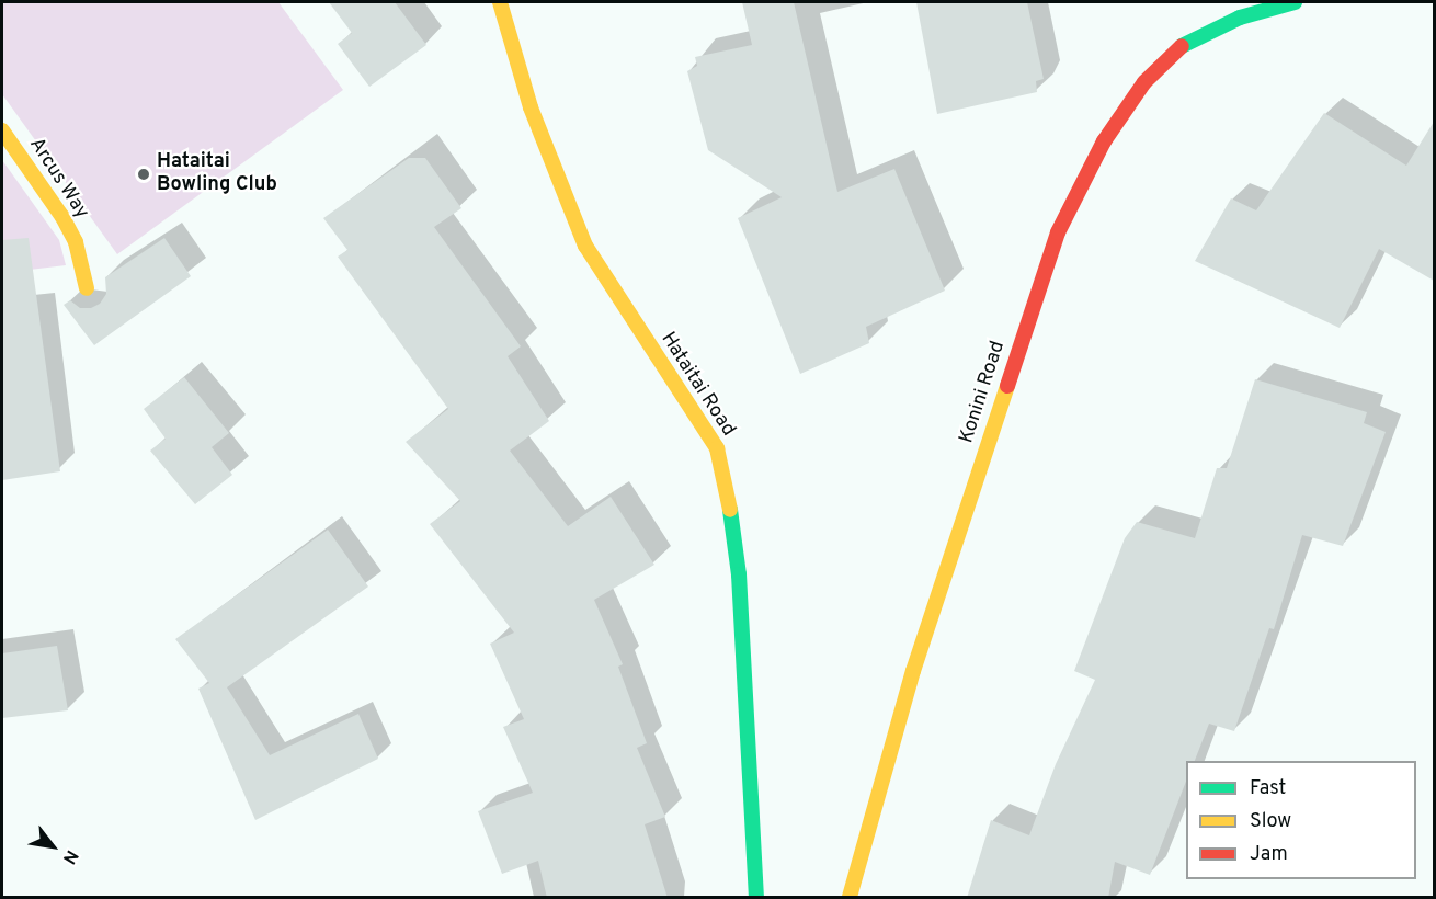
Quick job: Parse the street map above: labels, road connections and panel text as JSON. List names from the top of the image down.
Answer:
{
  "streets": {
    "street": ["Arcus Way", "Hataitai Road", "Konini Road"]
  },
  "places": ["Hataitai Bowling Club"],
  "legend": ["Fast", "Slow", "Jam"],
  "north": "bottom right"
}
